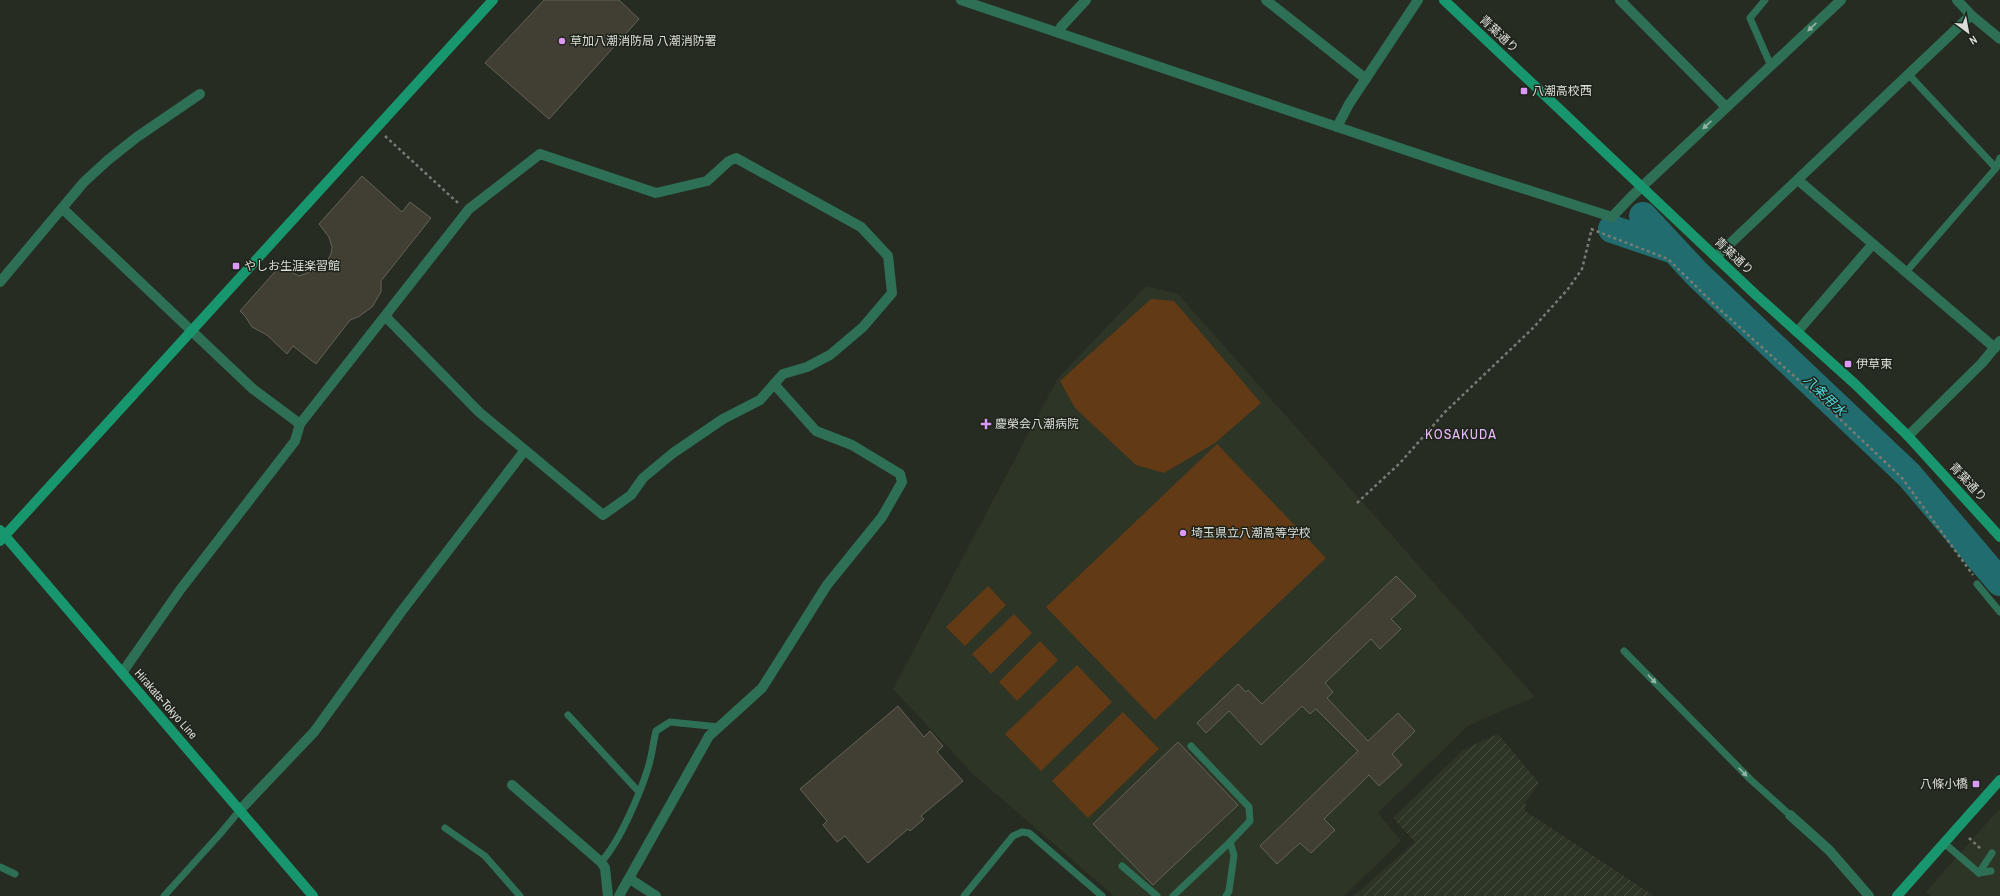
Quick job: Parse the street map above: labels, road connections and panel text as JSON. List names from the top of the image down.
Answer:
{
  "streets": {
    "street": ["青葉通り", "Hirakata-Tokyo Line"]
  },
  "districts": ["KOSAKUDA"],
  "water": ["八条用水"],
  "places": {
    "other": ["草加八潮消防局 八潮消防署", "埼玉県立八潮高等学校"],
    "transit": [
      "八潮高校西",
      "やしお生涯楽習館",
      "伊草東",
      "八條小橋"
    ],
    "health": ["慶榮会八潮病院"]
  },
  "north": "bottom right"
}
